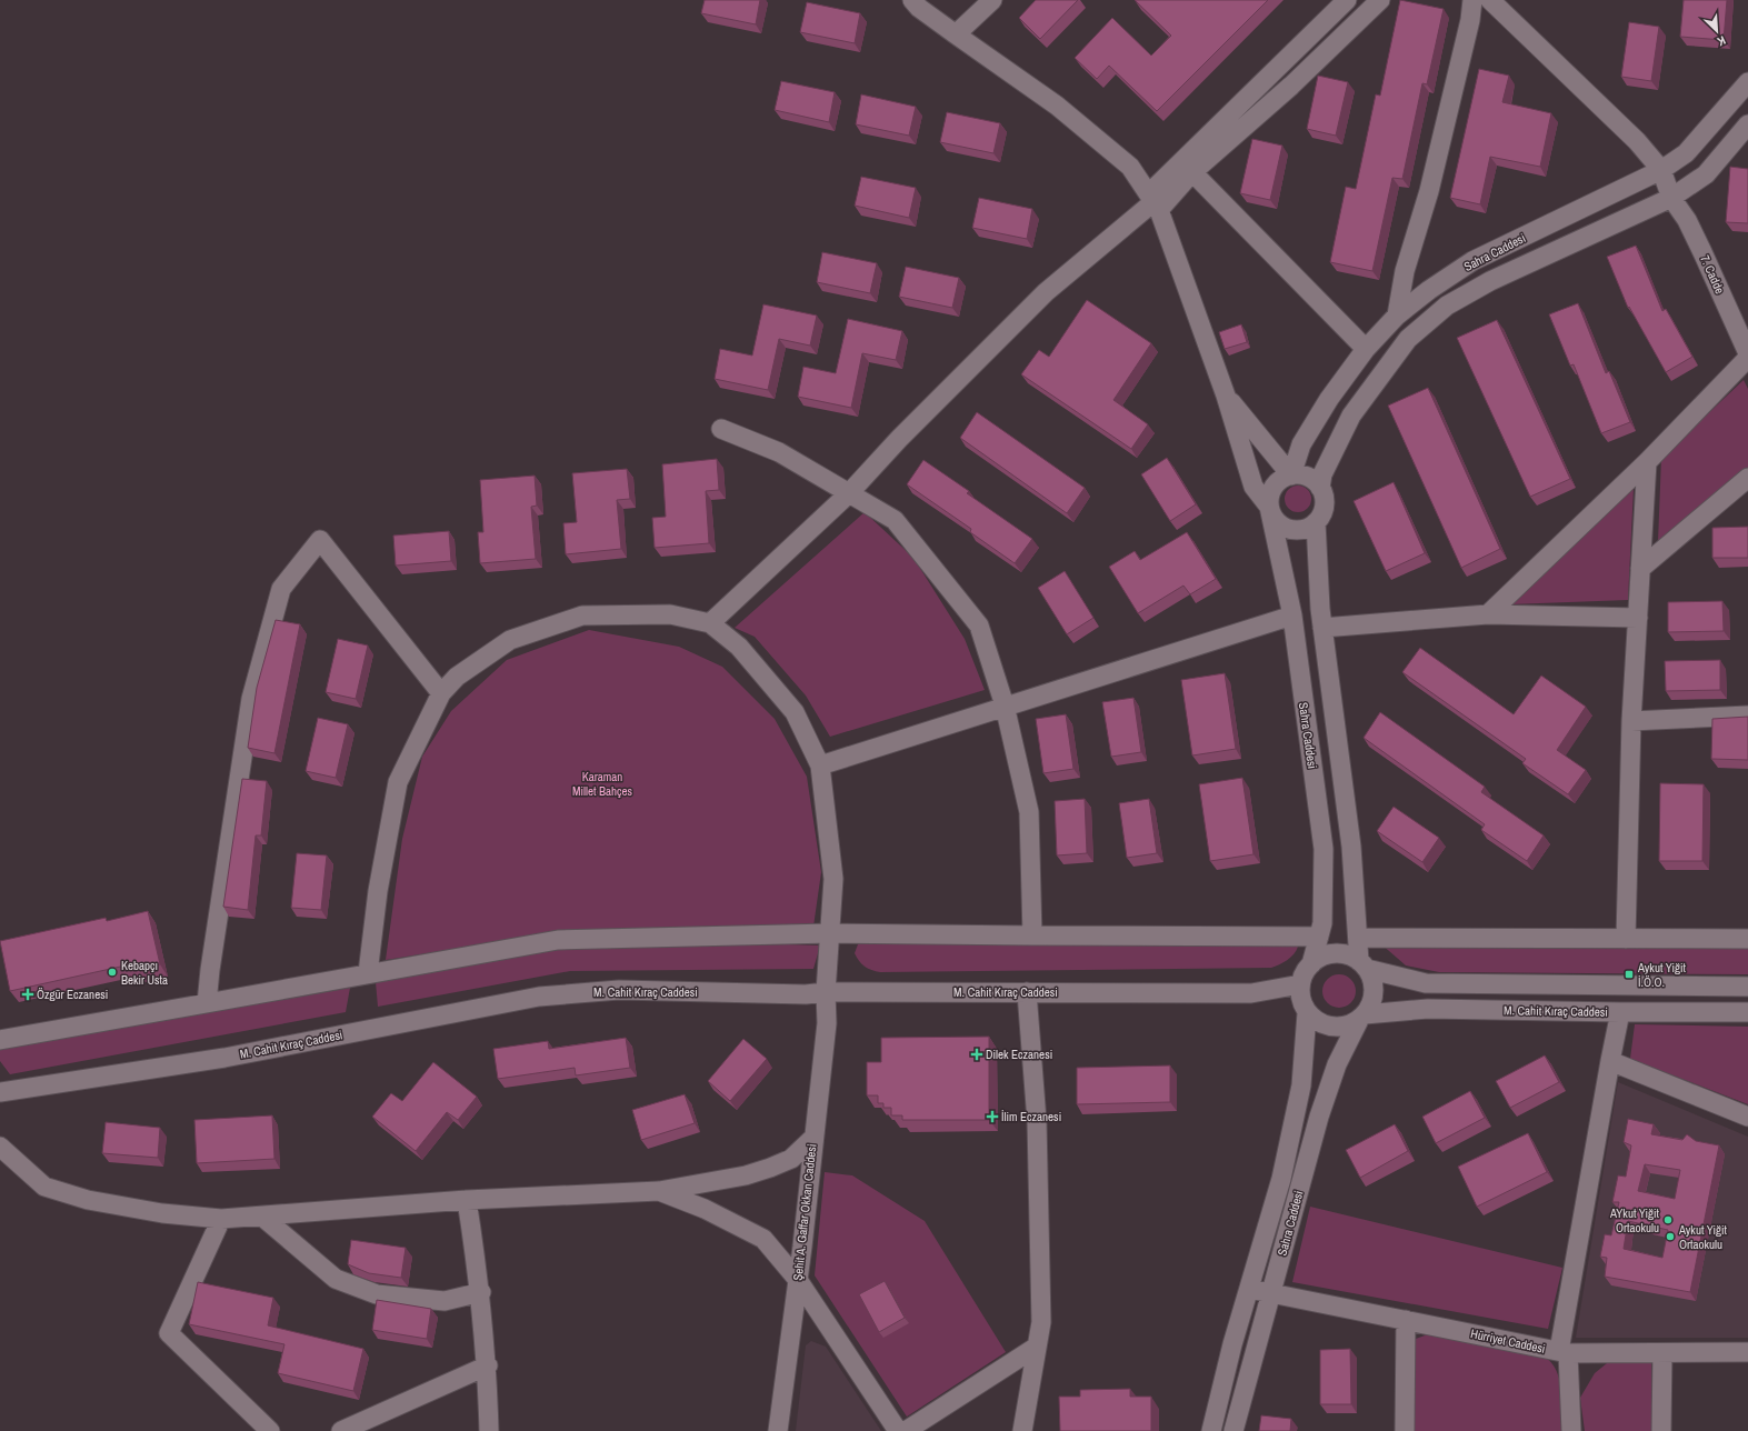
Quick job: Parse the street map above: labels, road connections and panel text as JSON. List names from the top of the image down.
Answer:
{
  "streets": {
    "street": [
      "Sahra Caddesi",
      "7. Cadde",
      "M. Cahit Kıraç Caddesi",
      "Şehit A. Gaffar Okkan Caddesi",
      "Hürriyet Caddesi"
    ]
  },
  "crossings": [
    ["Sahra Caddesi", "7. Cadde"],
    ["Sahra Caddesi", "M. Cahit Kıraç Caddesi"],
    ["Sahra Caddesi", "Hürriyet Caddesi"],
    ["M. Cahit Kıraç Caddesi", "Şehit A. Gaffar Okkan Caddesi"]
  ],
  "parks": ["Karaman Millet Bahçes"],
  "places": {
    "other": ["Kebapçı Bekir Usta", "AYkut Yiğit Ortaokulu", "Aykut Yiğit Ortaokulu"],
    "transit": ["Aykut Yiğit İ.Ö.O."],
    "health": ["Özgür Eczanesi", "Dilek Eczanesi", "İlim Eczanesi"]
  },
  "north": "bottom right"
}
